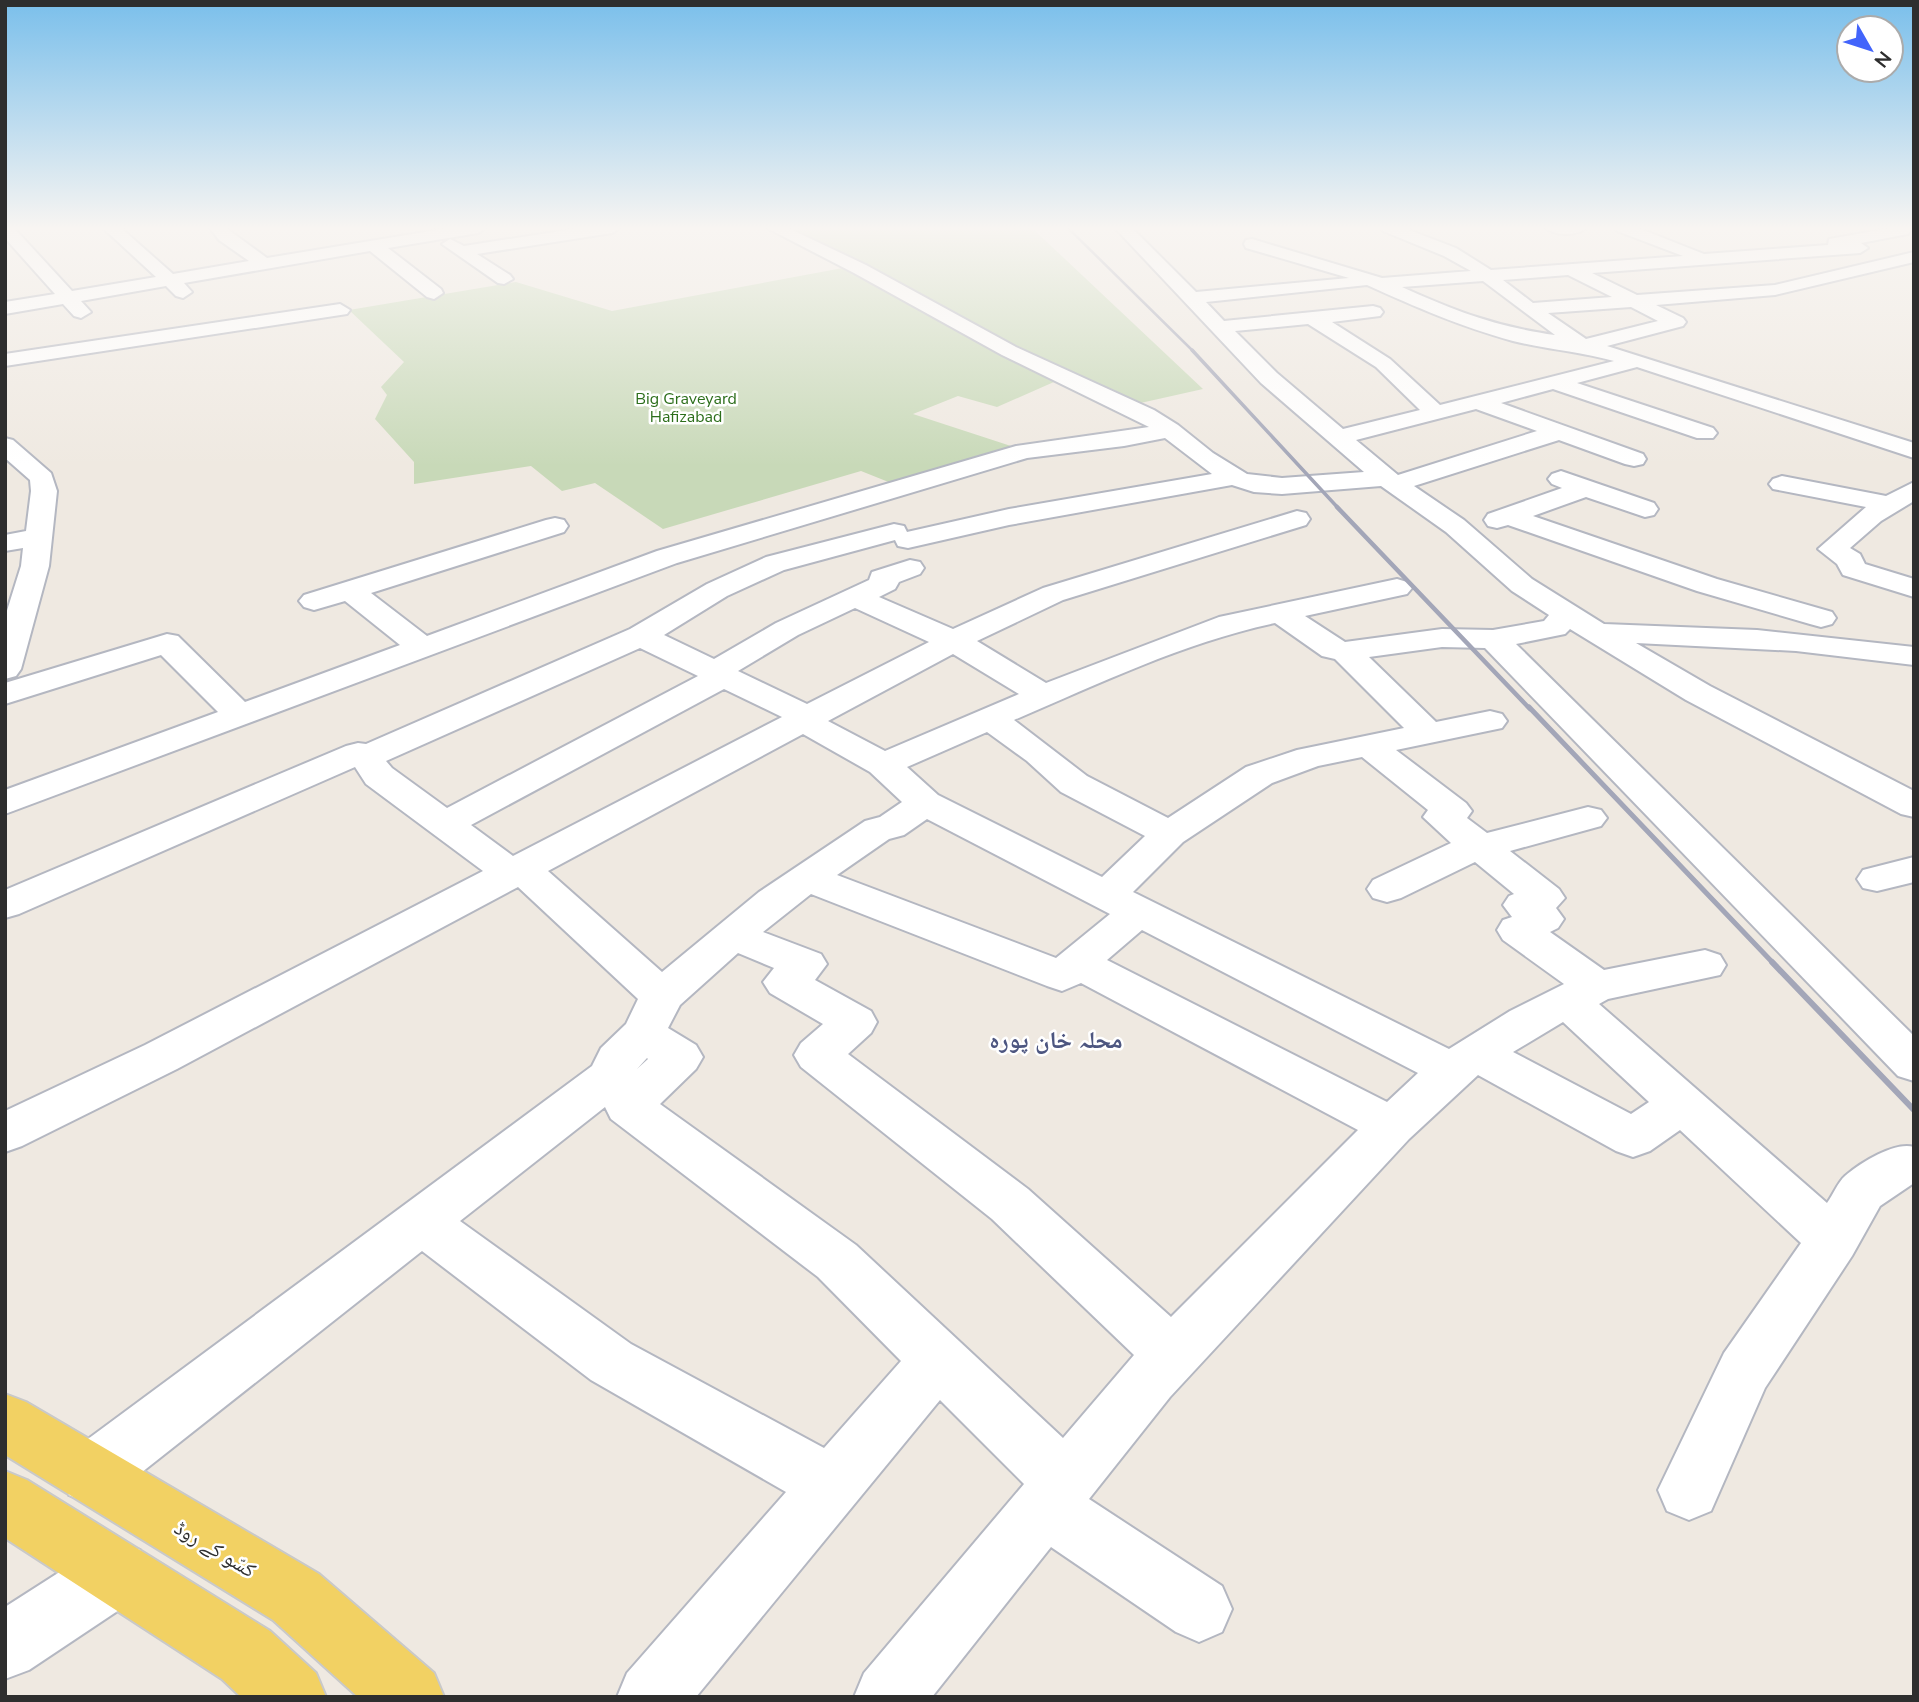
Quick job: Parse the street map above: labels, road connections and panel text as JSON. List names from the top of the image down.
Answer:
{
  "streets": {
    "main road": ["کسّو کے روڈ"]
  },
  "districts": ["محلہ خان پورہ"],
  "parks": ["Big Graveyard Hafizabad"],
  "north": "bottom right"
}
